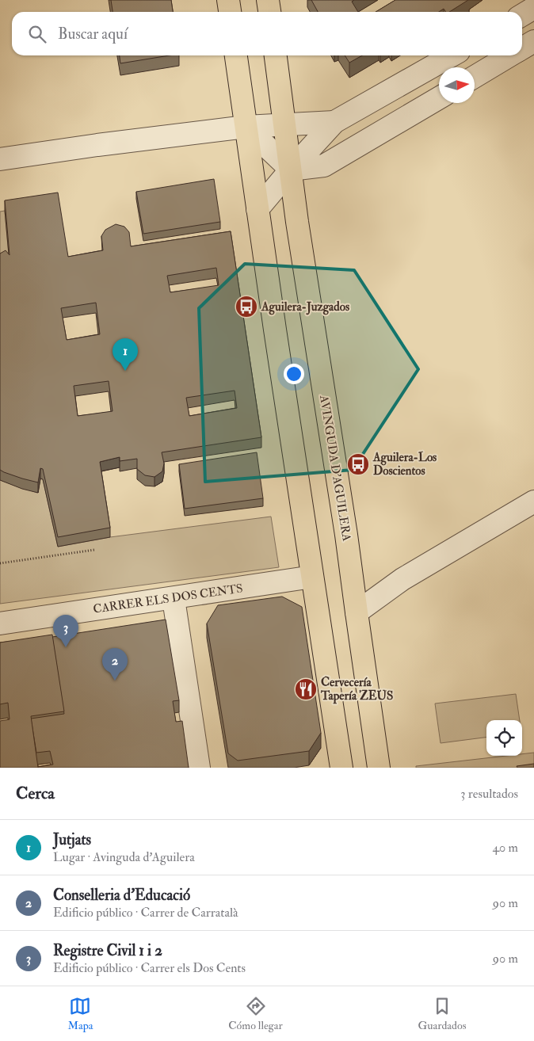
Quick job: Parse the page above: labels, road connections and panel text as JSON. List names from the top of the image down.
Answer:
{
  "streets": {
    "main road": ["AVINGUDA D'AGUILERA"],
    "street": ["CARRER ELS DOS CENTS"]
  },
  "places": {
    "bus stop": ["Aguilera-Juzgados", "Aguilera-Los Doscientos"],
    "restaurant": ["Cervecería Tapería ZEUS"]
  },
  "north": "right",
  "page": {
    "search": "Buscar aquí",
    "pins": ["1", "3", "2"],
    "heading": ["Cerca", "3 resultados"],
    "list": [
      {
        "mark": "1",
        "name": "Jutjats",
        "note": "Lugar · Avinguda d'Aguilera",
        "value": "40 m"
      },
      {
        "mark": "2",
        "name": "Conselleria d'Educació",
        "note": "Edificio público · Carrer de Carratalà",
        "value": "90 m"
      },
      {
        "mark": "3",
        "name": "Registre Civil 1 i 2",
        "note": "Edificio público · Carrer els Dos Cents",
        "value": "90 m"
      }
    ],
    "nav": ["Mapa", "Cómo llegar", "Guardados"]
  }
}
